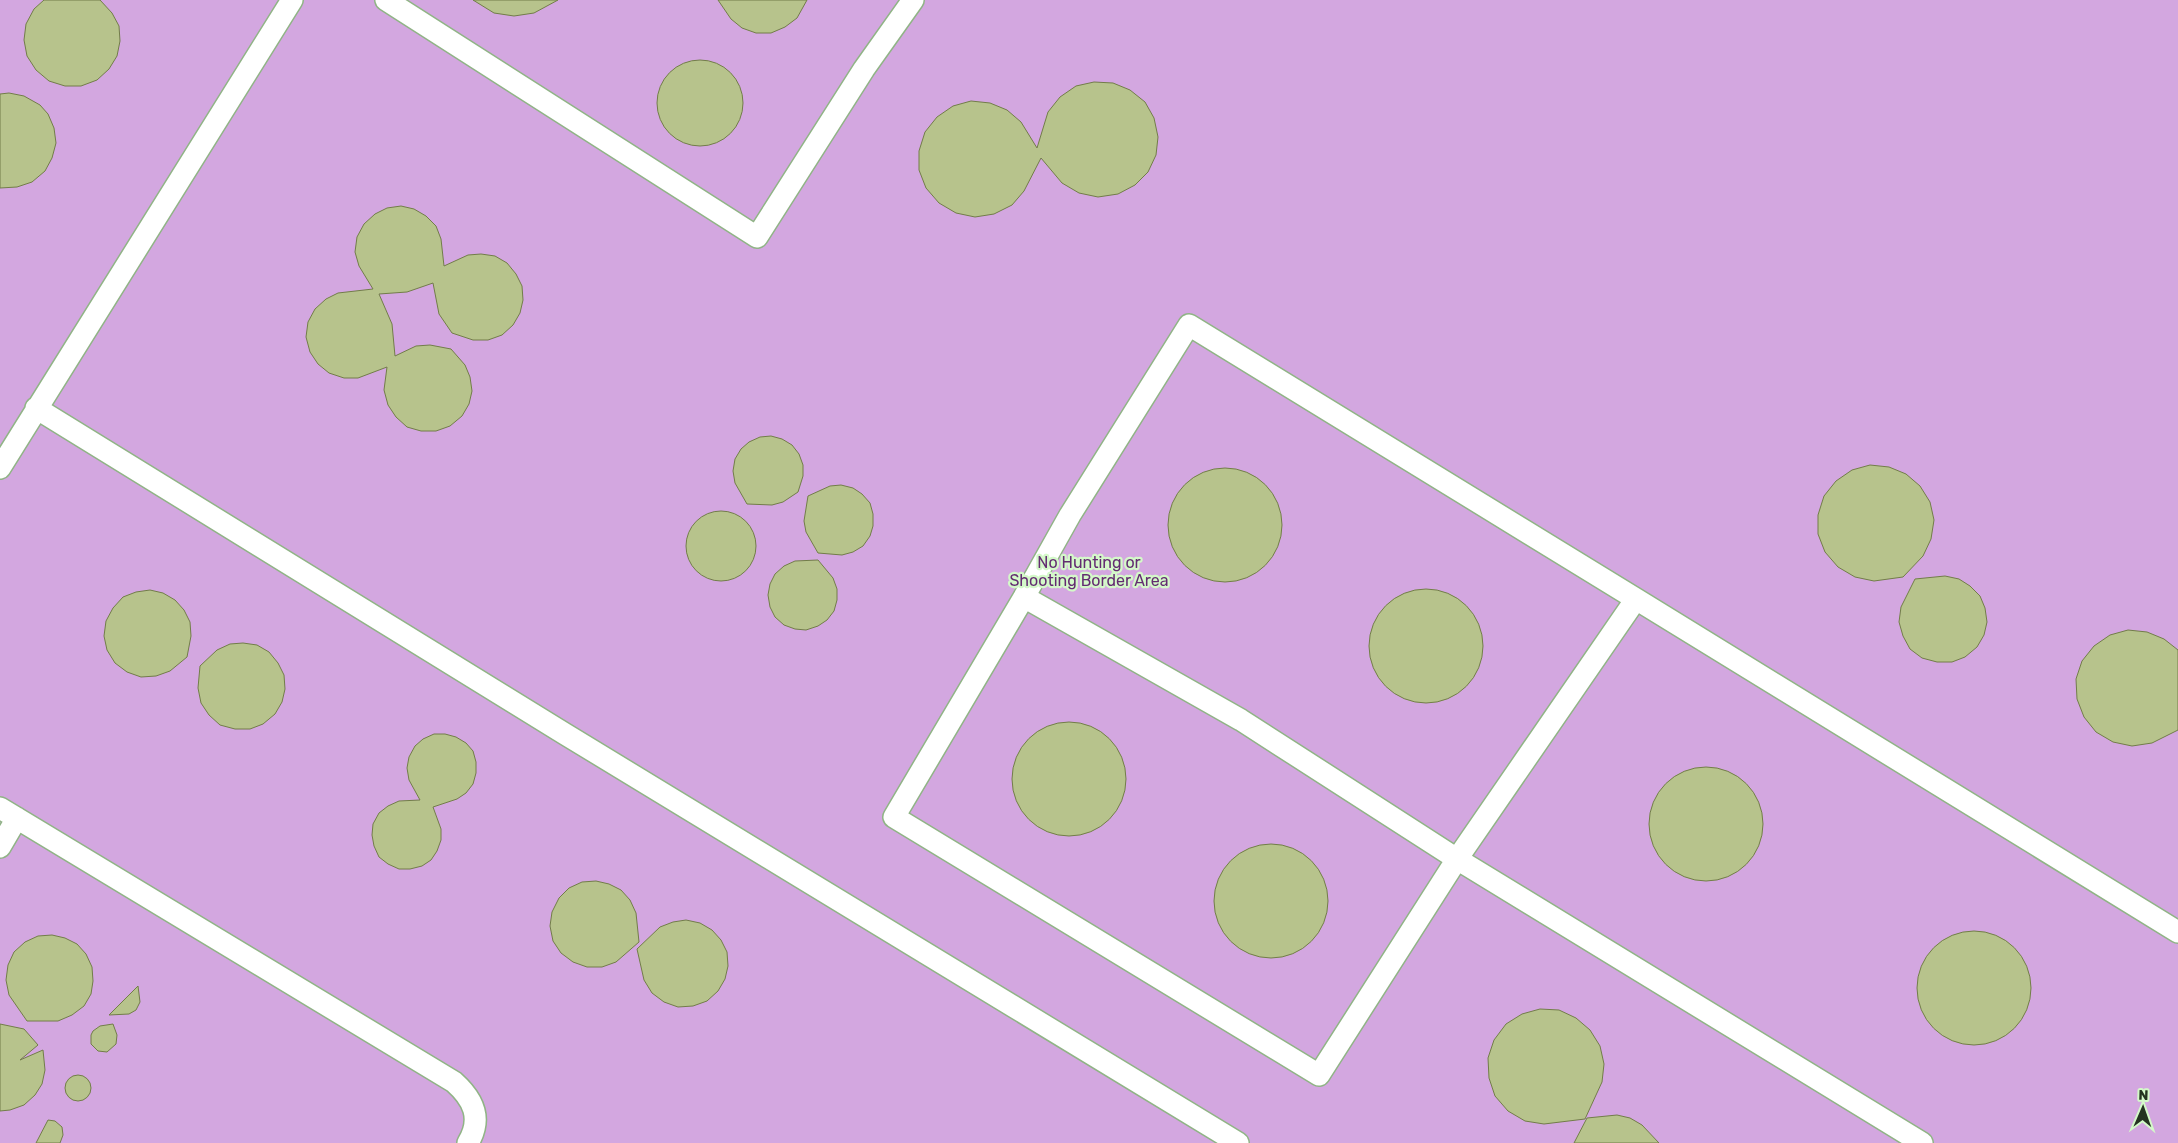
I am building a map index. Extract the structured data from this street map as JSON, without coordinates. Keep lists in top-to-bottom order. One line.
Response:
{"parks":["No Hunting or Shooting Border Area"],"north":"top"}
